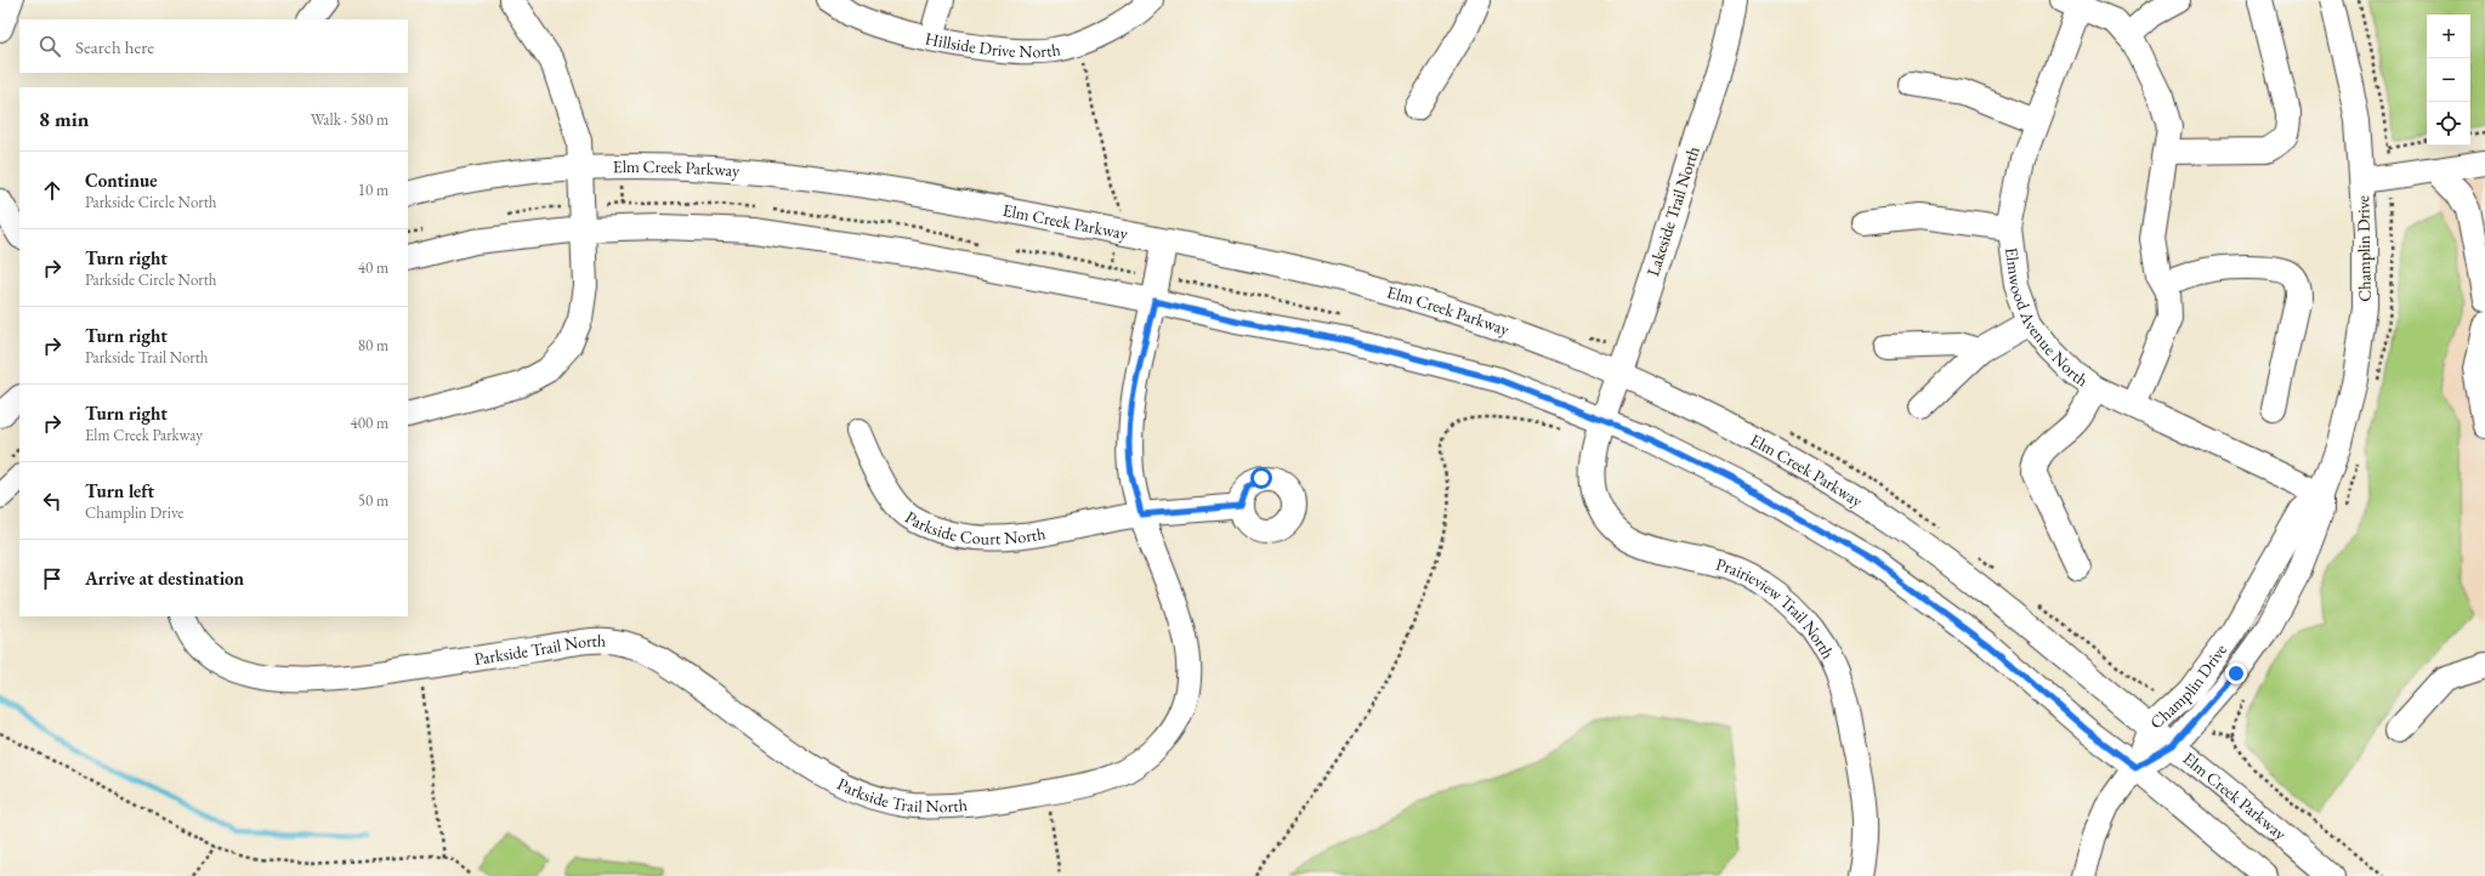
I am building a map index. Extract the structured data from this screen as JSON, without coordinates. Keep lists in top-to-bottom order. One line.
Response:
{"streets":{"street":["Hillside Drive North","Elm Creek Parkway","Lakeside Trail North","Champlin Drive","Elmwood Avenue North","Parkside Court North","Prairieview Trail North","Parkside Trail North"]},"crossings":[["Elm Creek Parkway","Lakeside Trail North"],["Elm Creek Parkway","Champlin Drive"],["Elm Creek Parkway","Parkside Trail North"],["Lakeside Trail North","Prairieview Trail North"],["Champlin Drive","Elmwood Avenue North"],["Parkside Court North","Parkside Trail North"]],"page":{"map_buttons":["+","−"],"search":"Search here","heading":["8 min","Walk · 580 m"],"list":[["Continue","Parkside Circle North","10 m"],["Turn right","Parkside Circle North","40 m"],["Turn right","Parkside Trail North","80 m"],["Turn right","Elm Creek Parkway","400 m"],["Turn left","Champlin Drive","50 m"],"Arrive at destination"]}}
